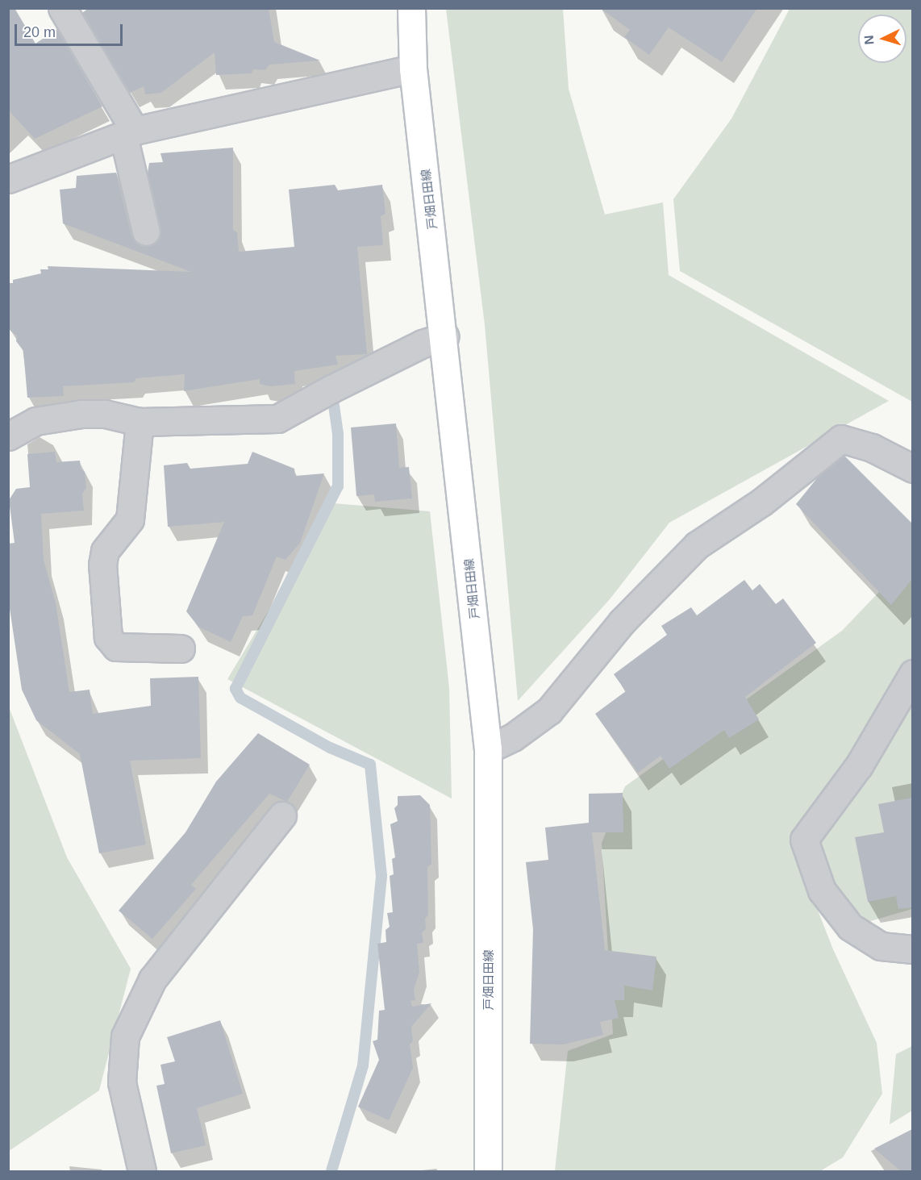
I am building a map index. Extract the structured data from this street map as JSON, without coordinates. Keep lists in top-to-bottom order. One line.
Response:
{"streets":{"main road":["戸畑日田線"]},"scale_bar":"20 m","north":"left"}
